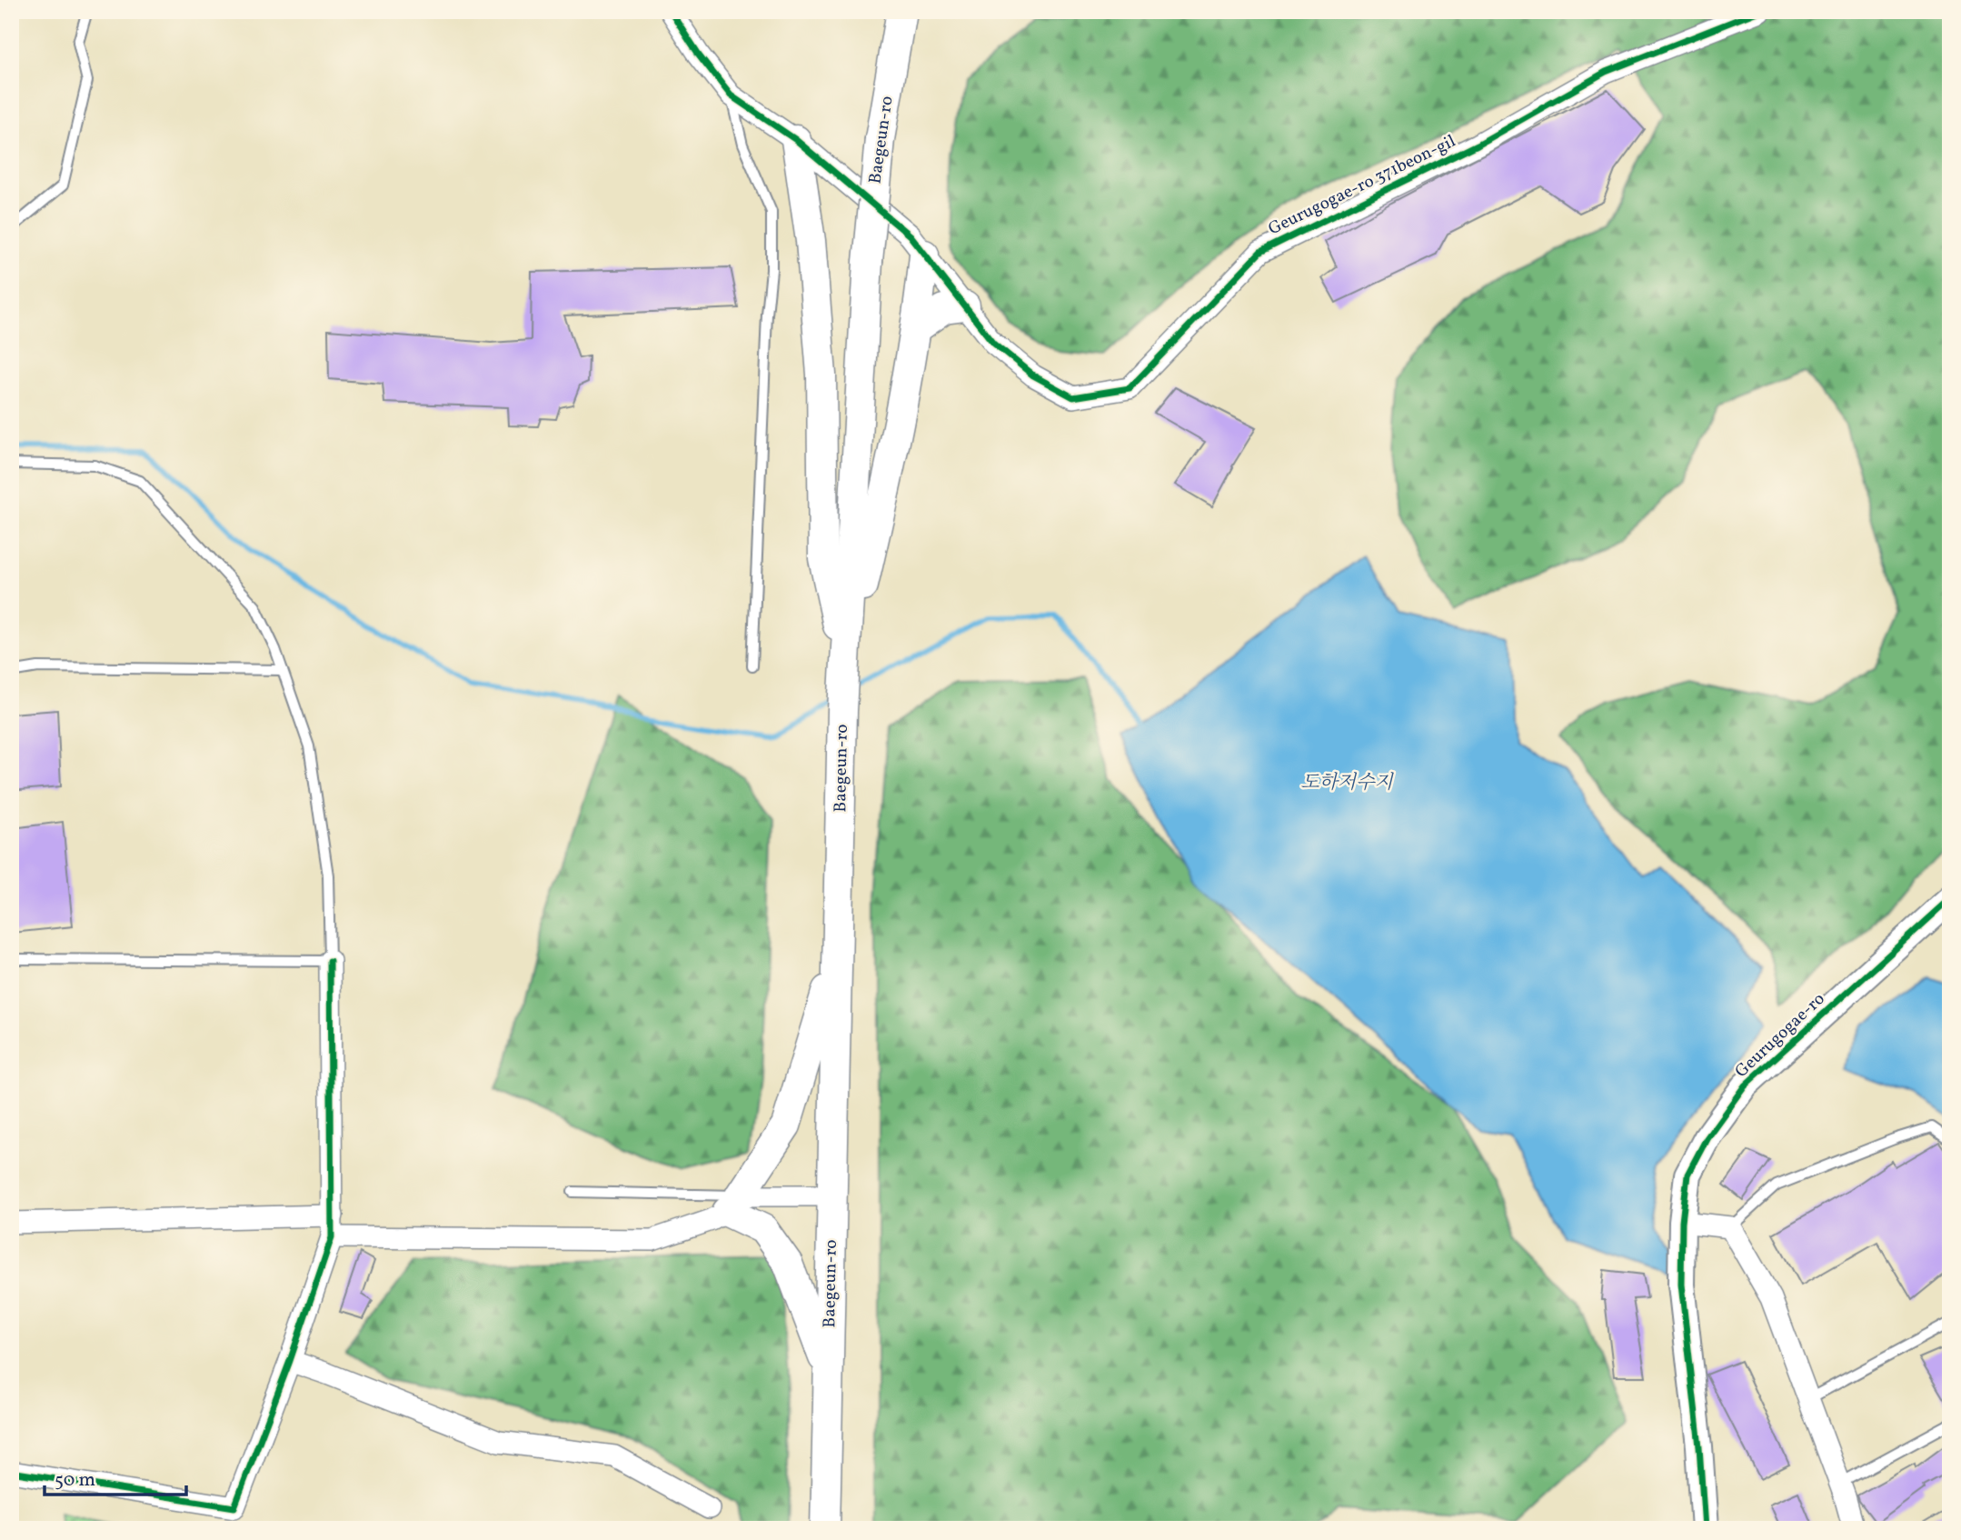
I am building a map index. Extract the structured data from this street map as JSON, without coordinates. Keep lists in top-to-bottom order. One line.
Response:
{"streets":{"main road":["Baegeun-ro"],"street":["Geurugogae-ro 371beon-gil","Geurugogae-ro"]},"water":["도하저수지"],"scale_bar":"50 m"}
